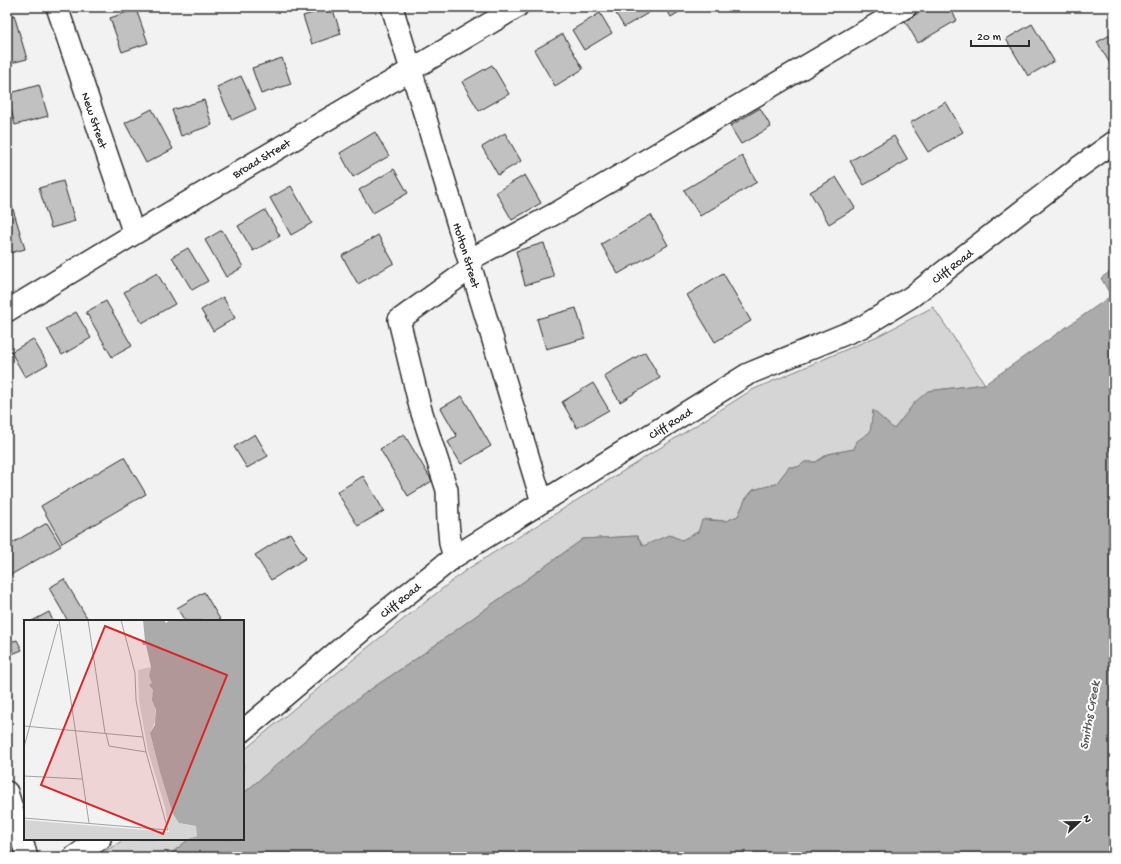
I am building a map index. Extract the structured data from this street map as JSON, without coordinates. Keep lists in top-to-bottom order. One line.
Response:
{"streets":{"street":["New Street","Broad Street","Holton Street","Cliff Road"]},"crossings":[["New Street","Broad Street"],["Broad Street","Holton Street"],["Holton Street","Cliff Road"]],"water":["Smiths Creek"],"scale_bar":"20 m","north":"right"}
